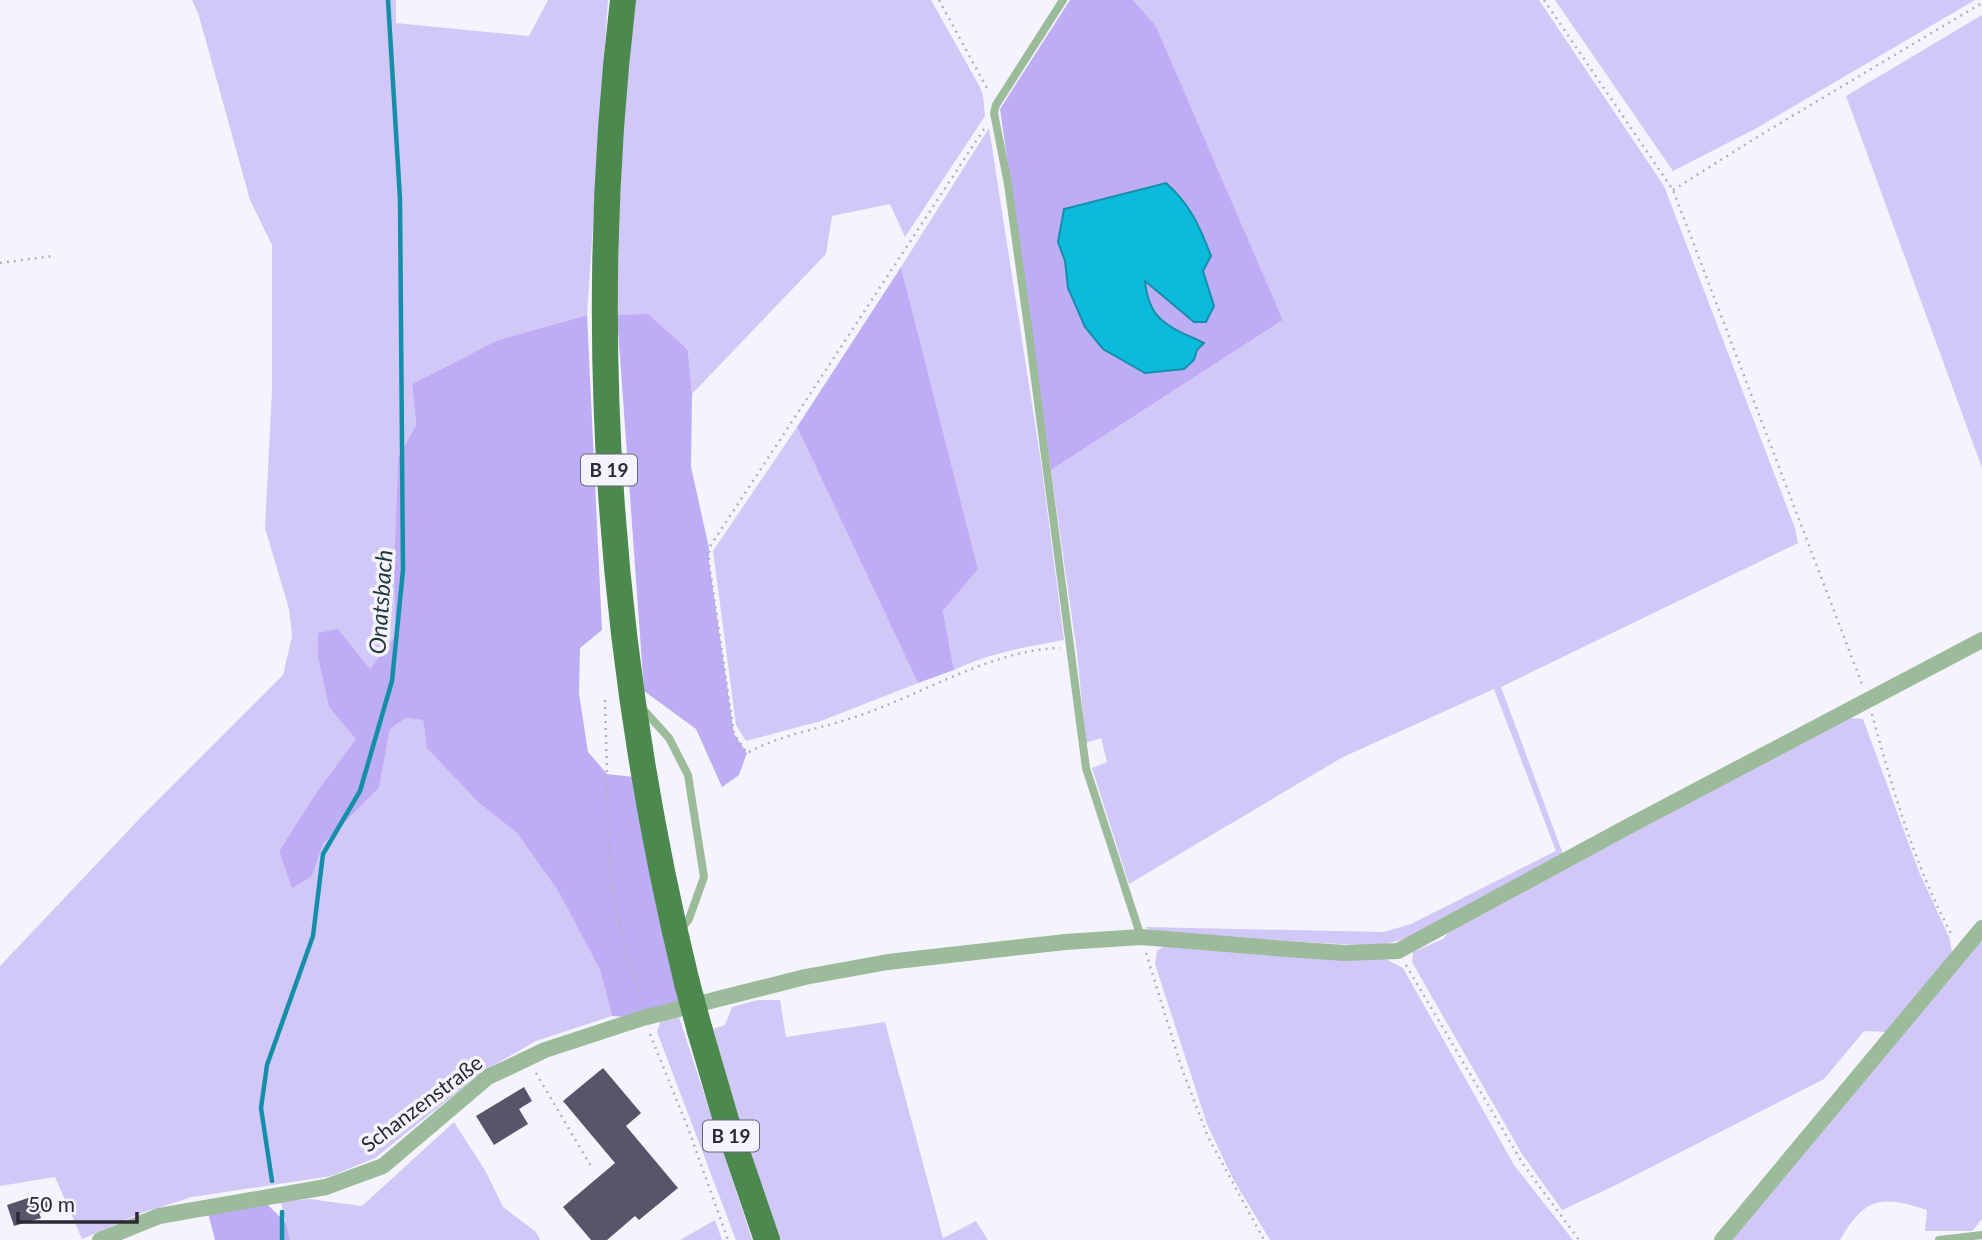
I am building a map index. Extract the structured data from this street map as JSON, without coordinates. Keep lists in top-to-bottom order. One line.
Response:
{"streets":{"main road":["B 19"],"street":["Schanzenstraße"]},"water":["Onatsbach"],"scale_bar":"50 m"}
